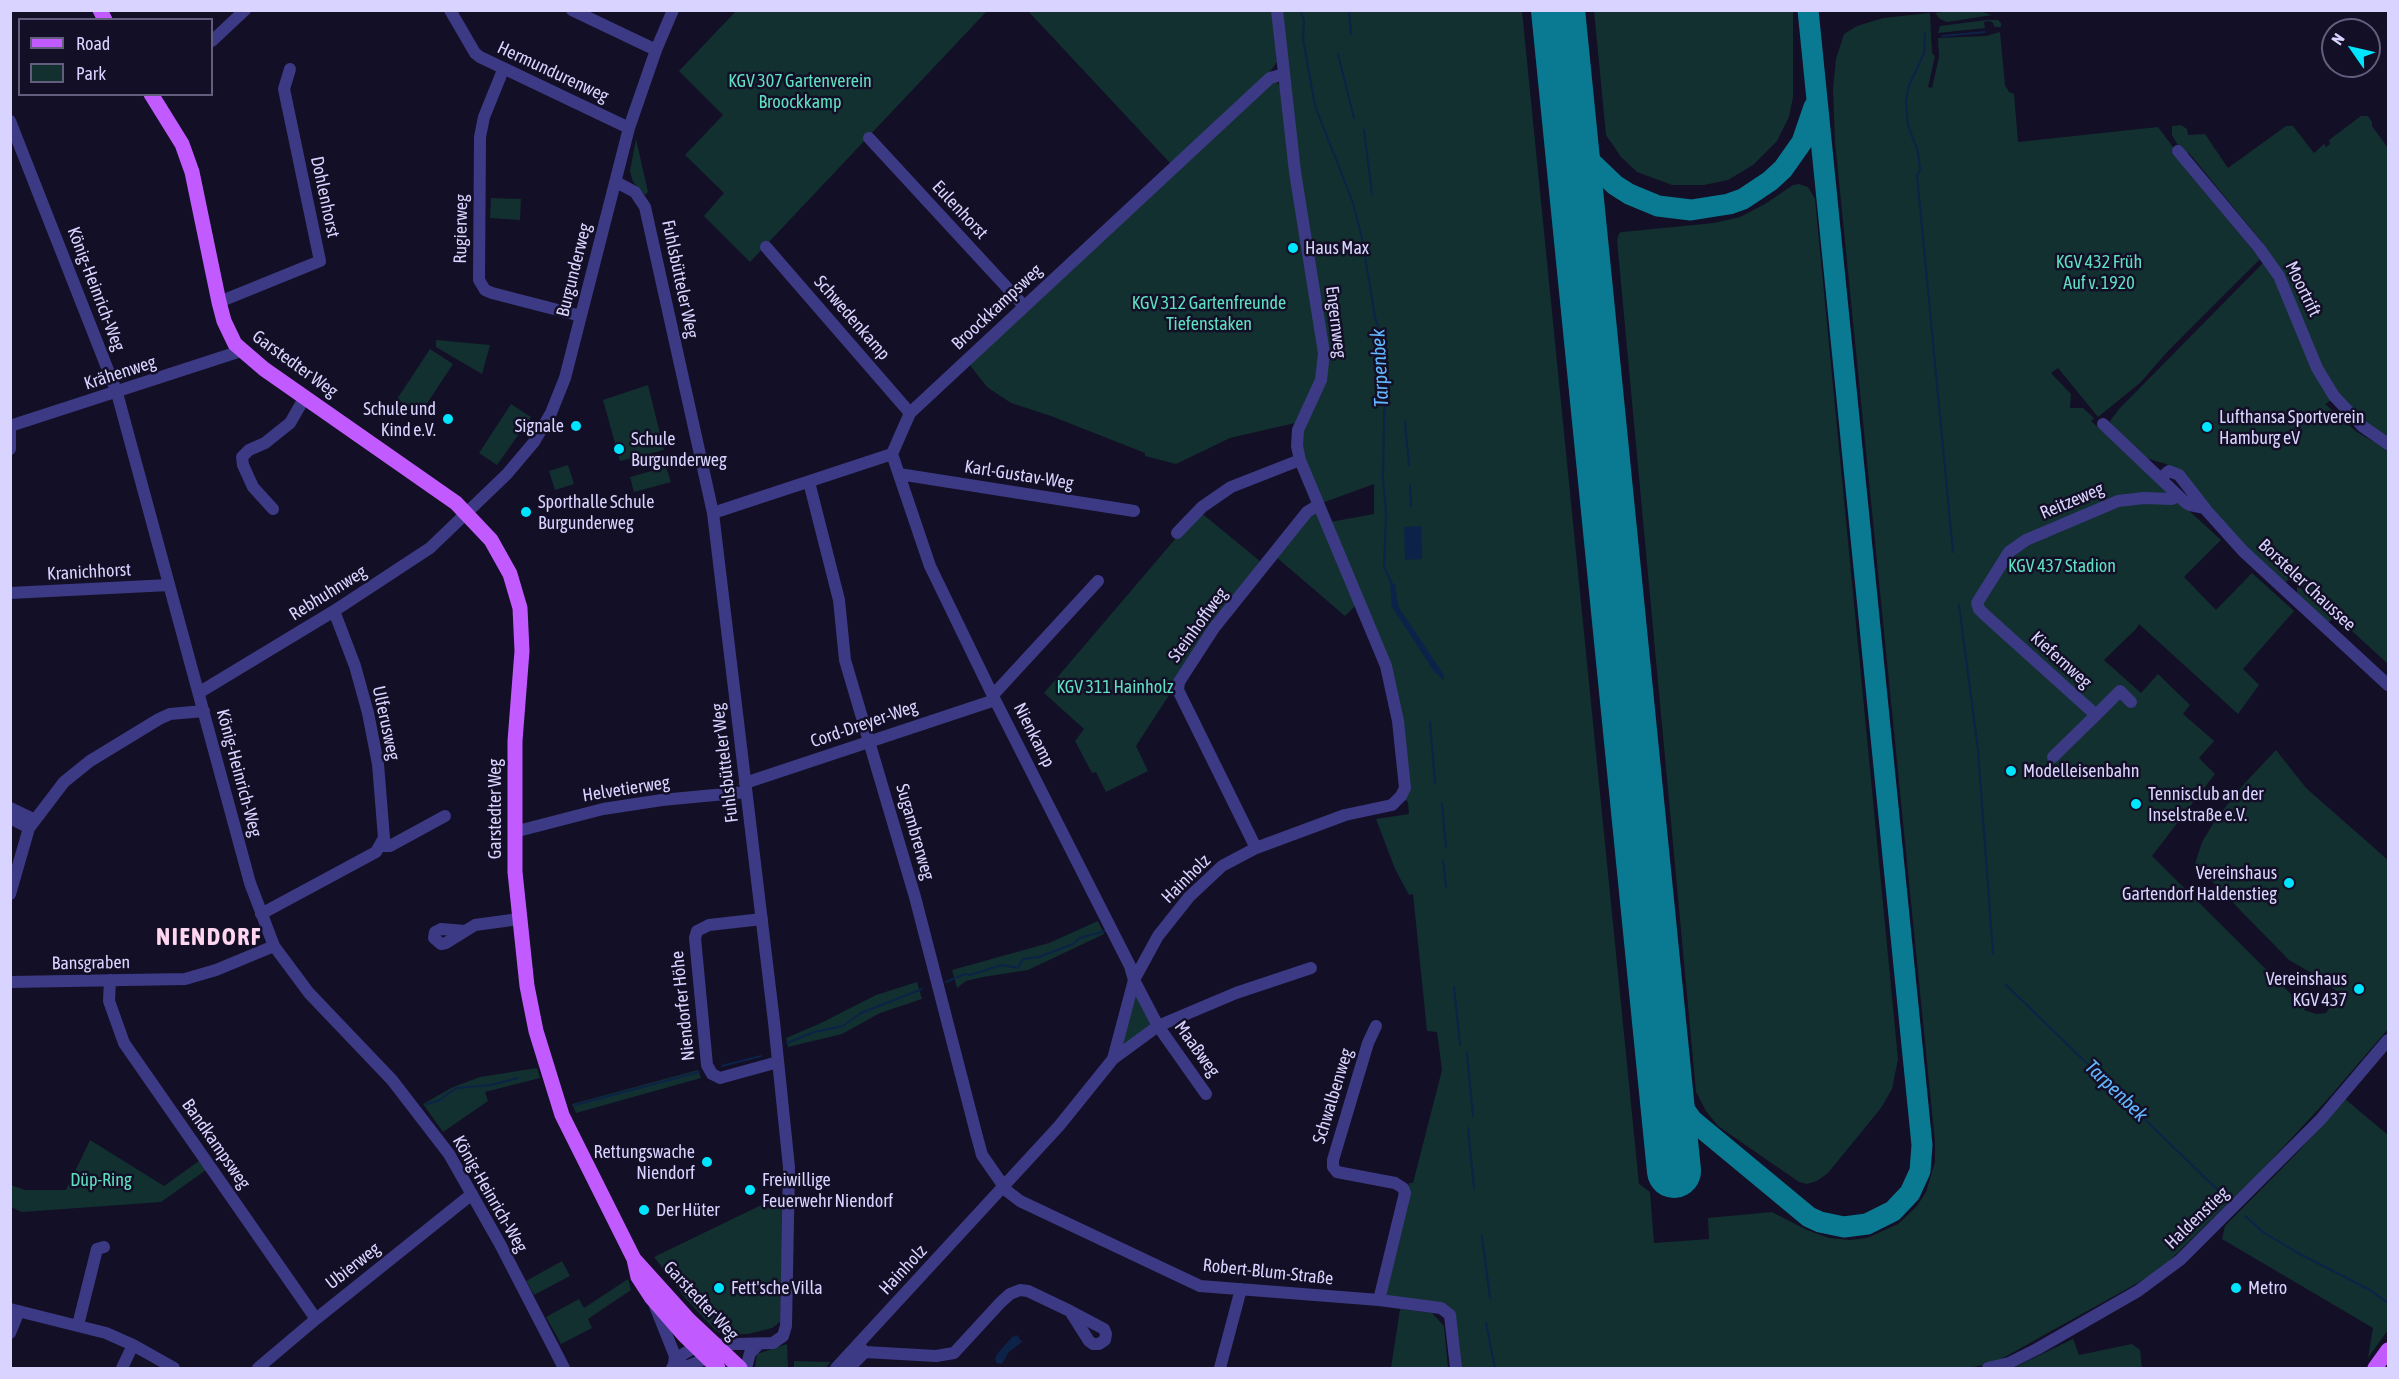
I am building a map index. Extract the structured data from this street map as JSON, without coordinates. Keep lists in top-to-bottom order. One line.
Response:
{"streets":{"main road":["Garstedter Weg"],"street":["Hermundurenweg","Dohlenhorst","Eulenhorst","Rugierweg","Burgunderweg","Fuhlsbütteler Weg","König-Heinrich-Weg","Moortrift","Broockkampsweg","Schwedenkamp","Engernweg","Krähenweg","Karl-Gustav-Weg","Reitzeweg","Kranichhorst","Borsteler Chaussee","Rebhuhnweg","Steinhoffweg","Kiefernweg","Ulferusweg","Cord-Dreyer-Weg","Nienkamp","Helvetierweg","Sugambrerweg","Hainholz","Bansgraben","Niendorfer Höhe","Maaßweg","Schwalbenweg","Bandkampsweg","Haldenstieg","Ubierweg","Robert-Blum-Straße"]},"crossings":[["Hermundurenweg","Rugierweg"],["Hermundurenweg","Burgunderweg"],["Dohlenhorst","Garstedter Weg"],["Eulenhorst","Broockkampsweg"],["Rugierweg","Burgunderweg"],["Burgunderweg","Fuhlsbütteler Weg"],["Burgunderweg","Garstedter Weg"],["Burgunderweg","Rebhuhnweg"],["Fuhlsbütteler Weg","Garstedter Weg"],["Fuhlsbütteler Weg","Cord-Dreyer-Weg"],["Fuhlsbütteler Weg","Helvetierweg"],["Fuhlsbütteler Weg","Niendorfer Höhe"],["König-Heinrich-Weg","Krähenweg"],["König-Heinrich-Weg","Kranichhorst"],["König-Heinrich-Weg","Rebhuhnweg"],["König-Heinrich-Weg","Bansgraben"],["König-Heinrich-Weg","Ubierweg"],["Broockkampsweg","Schwedenkamp"],["Broockkampsweg","Engernweg"],["Broockkampsweg","Nienkamp"],["Engernweg","Steinhoffweg"],["Engernweg","Hainholz"],["Garstedter Weg","Krähenweg"],["Garstedter Weg","Rebhuhnweg"],["Garstedter Weg","Helvetierweg"],["Karl-Gustav-Weg","Nienkamp"],["Reitzeweg","Borsteler Chaussee"],["Reitzeweg","Kiefernweg"],["Rebhuhnweg","Ulferusweg"],["Steinhoffweg","Hainholz"],["Cord-Dreyer-Weg","Nienkamp"],["Cord-Dreyer-Weg","Helvetierweg"],["Cord-Dreyer-Weg","Sugambrerweg"],["Nienkamp","Hainholz"],["Nienkamp","Maaßweg"],["Sugambrerweg","Hainholz"],["Sugambrerweg","Robert-Blum-Straße"],["Hainholz","Maaßweg"],["Hainholz","Robert-Blum-Straße"],["Bansgraben","Bandkampsweg"],["Schwalbenweg","Robert-Blum-Straße"],["Bandkampsweg","Ubierweg"]],"districts":["NIENDORF"],"water":["Tarpenbek"],"parks":["KGV 307 Gartenverein Broockkamp","KGV 432 Früh Auf v. 1920","KGV 312 Gartenfreunde Tiefenstaken","KGV 437 Stadion","KGV 311 Hainholz","Düp-Ring"],"places":["Haus Max","Schule und Kind e.V.","Signale","Lufthansa Sportverein Hamburg eV","Schule Burgunderweg","Sporthalle Schule Burgunderweg","Modelleisenbahn","Tennisclub an der Inselstraße e.V.","Vereinshaus Gartendorf Haldenstieg","Vereinshaus KGV 437","Rettungswache Niendorf","Freiwillige Feuerwehr Niendorf","Der Hüter","Fett'sche Villa","Metro"],"legend":["Road","Park"],"north":"top left"}
